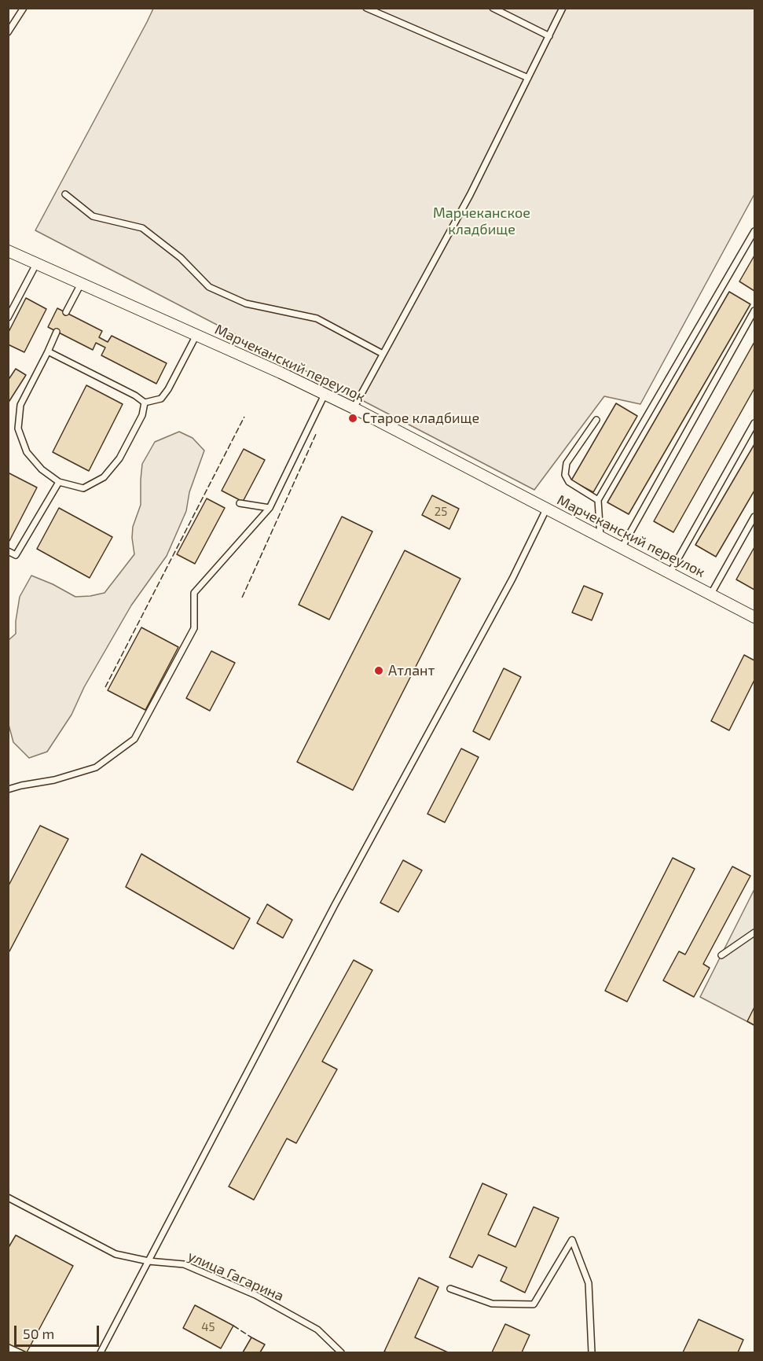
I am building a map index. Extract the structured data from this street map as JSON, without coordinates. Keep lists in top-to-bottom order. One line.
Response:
{"streets":{"street":["Марчеканский переулок"],"lane":["улица Гагарина"]},"parks":["Марчеканское кладбище"],"places":["Старое кладбище","Атлант"],"house_numbers":["25","45"],"scale_bar":"50 m"}
